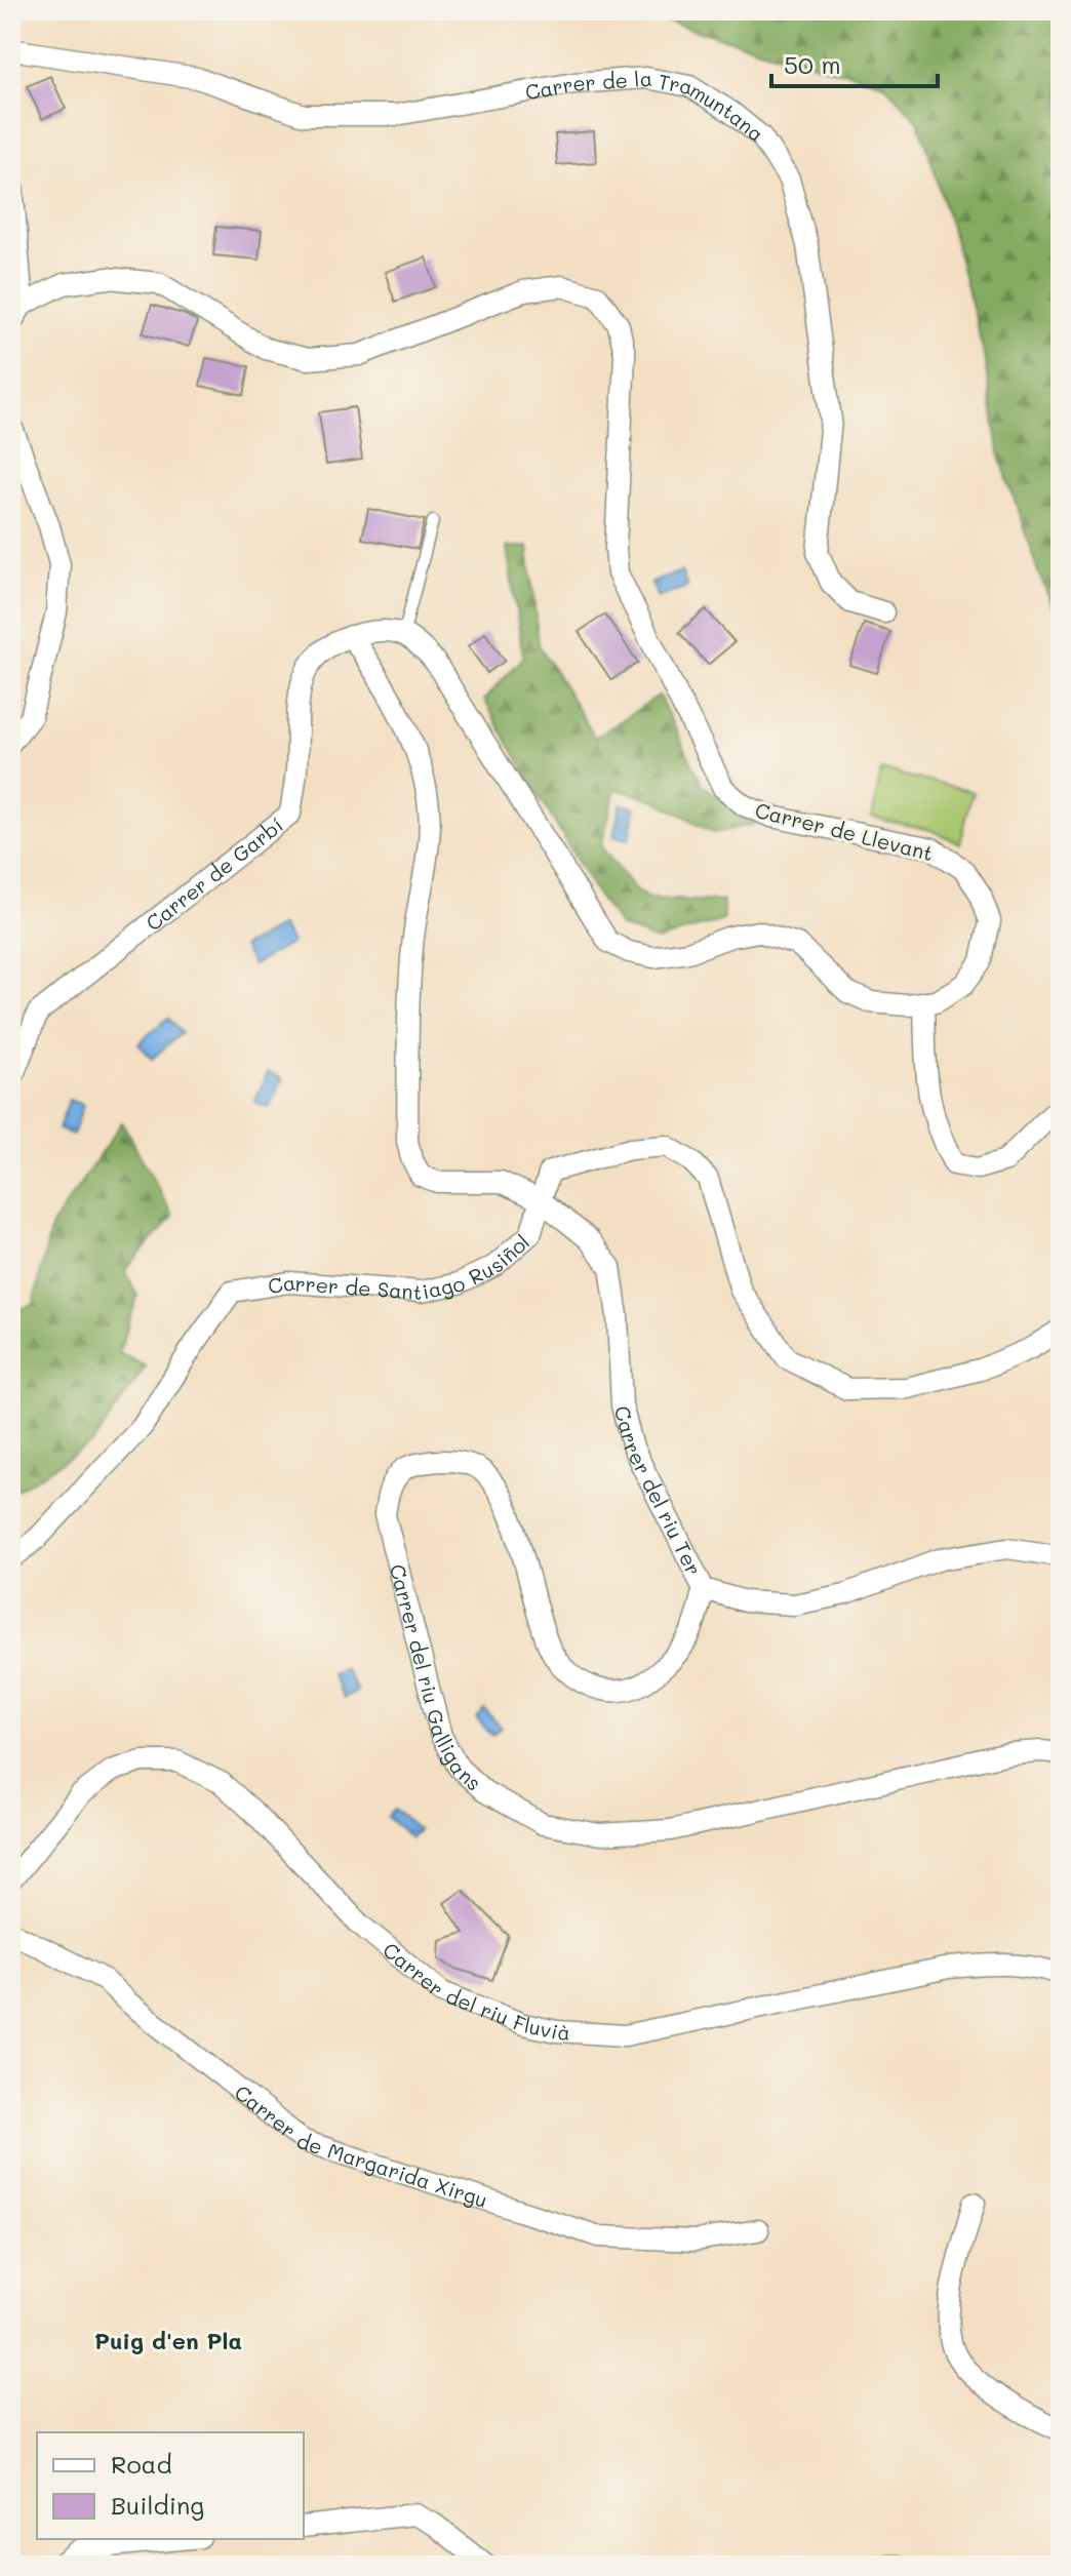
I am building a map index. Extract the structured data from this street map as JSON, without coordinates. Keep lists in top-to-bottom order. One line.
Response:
{"streets":{"street":["Carrer de la Tramuntana","Carrer de Llevant","Carrer de Garbí","Carrer de Santiago Rusiñol","Carrer del riu Ter","Carrer del riu Galligans","Carrer del riu Fluvià","Carrer de Margarida Xirgu"]},"crossings":[["Carrer de Garbí","Carrer de Santiago Rusiñol"],["Carrer de Santiago Rusiñol","Carrer del riu Ter"],["Carrer del riu Ter","Carrer del riu Galligans"]],"districts":["Puig d'en Pla"],"legend":["Road","Building"],"scale_bar":"50 m"}
